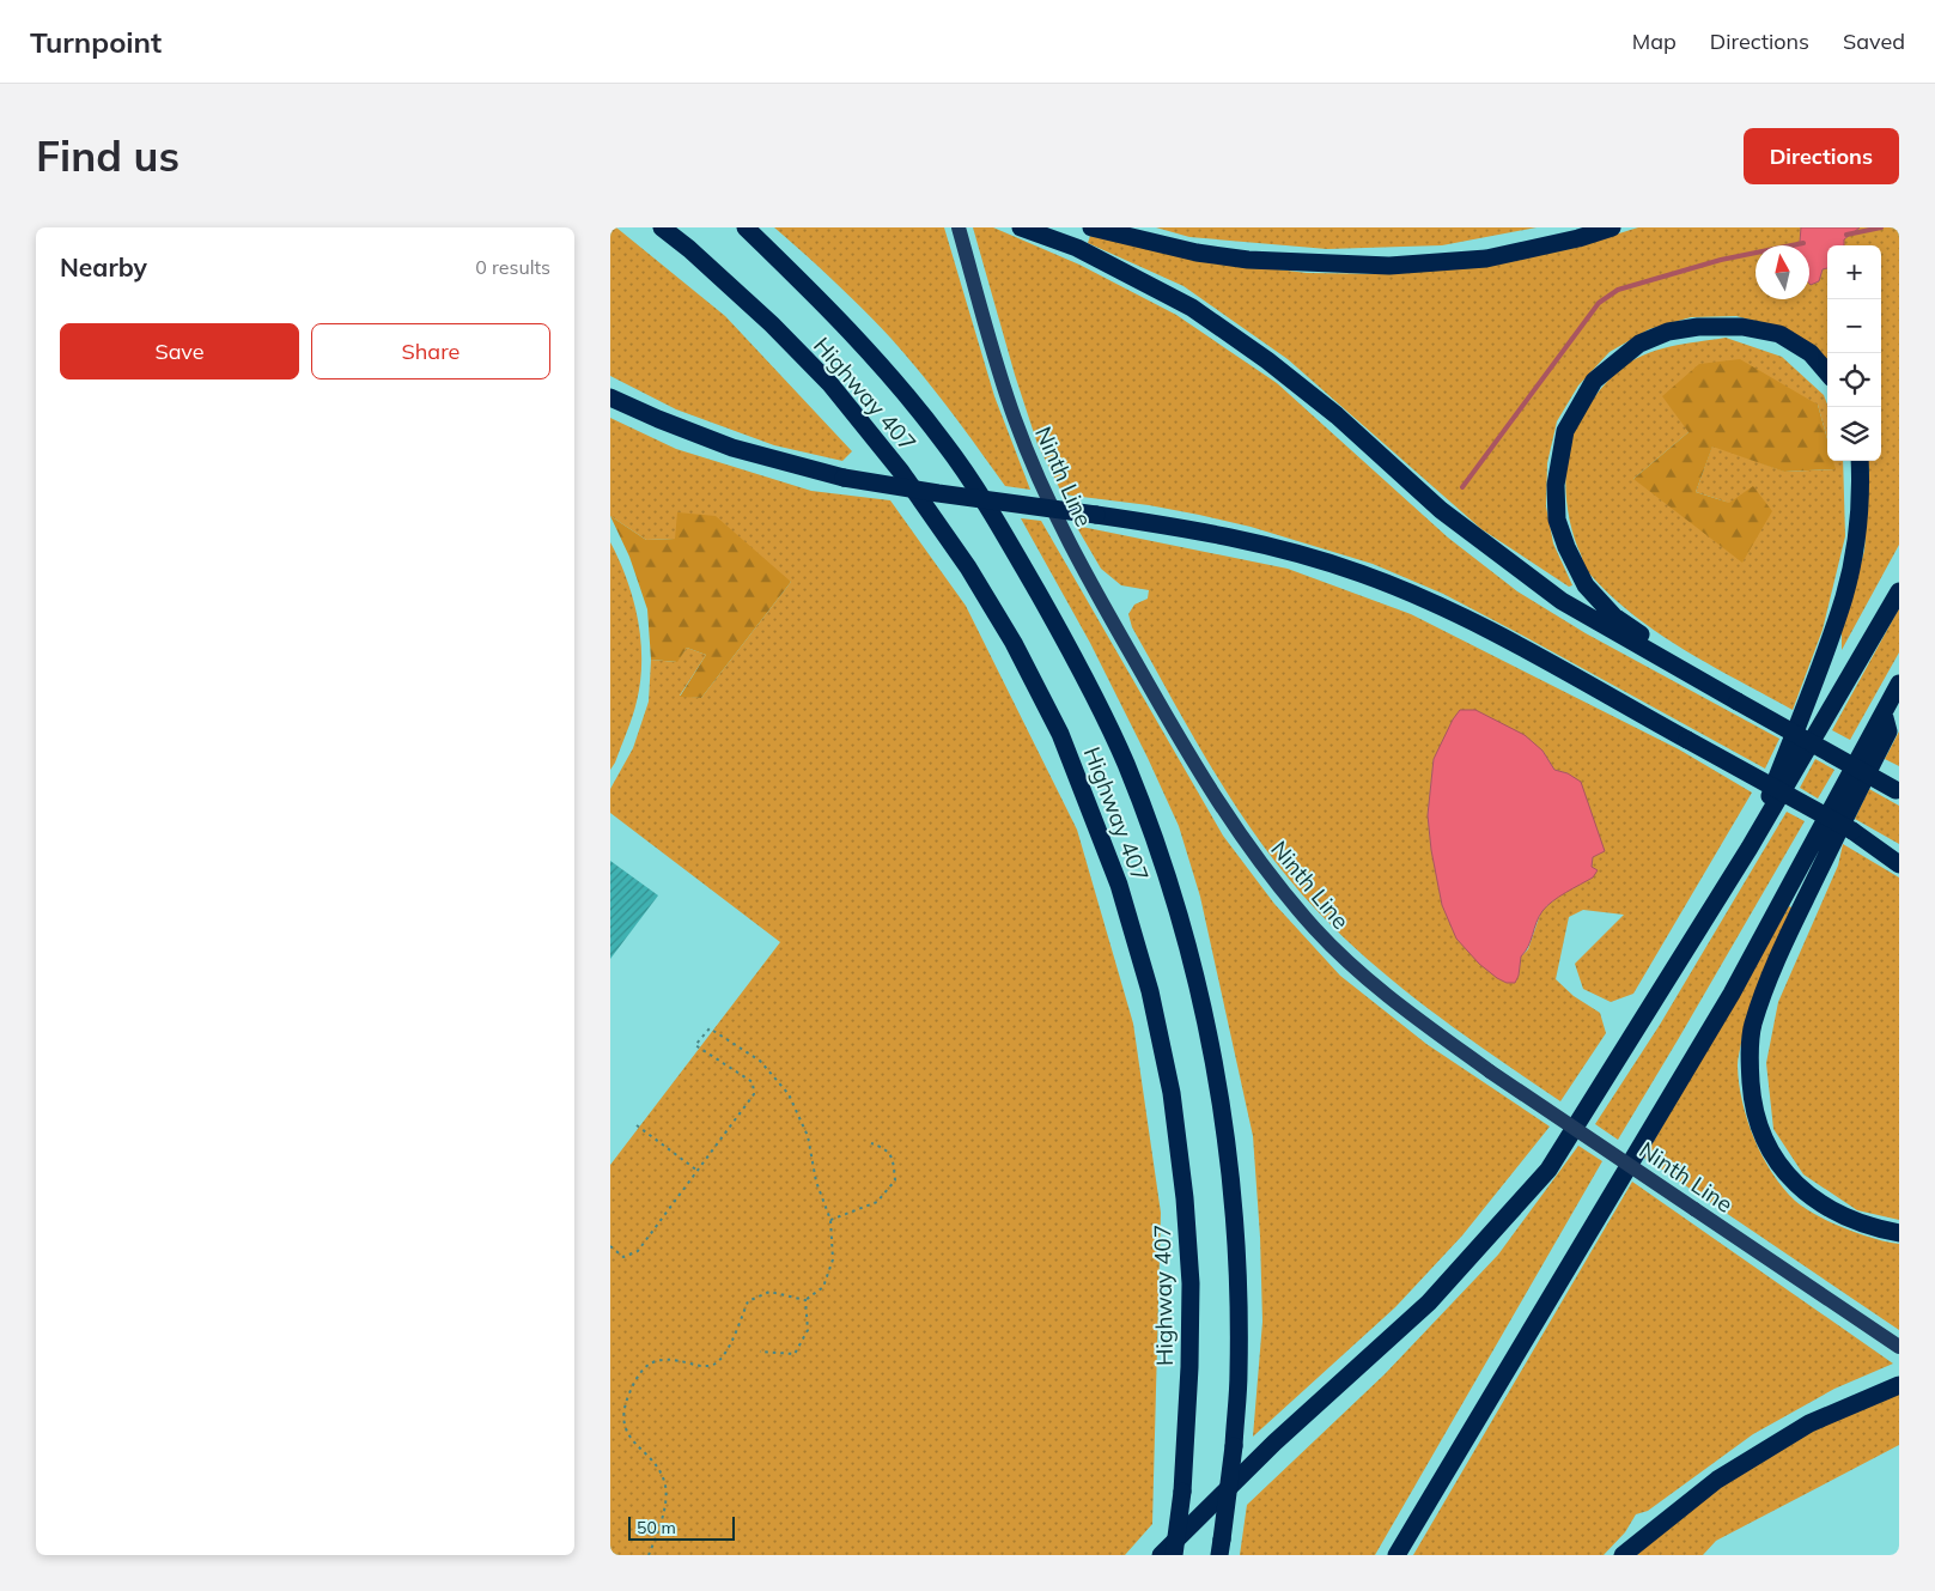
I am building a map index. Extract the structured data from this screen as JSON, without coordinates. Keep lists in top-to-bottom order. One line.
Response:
{"streets":{"highway":["Highway 407"],"main road":["Ninth Line"]},"scale_bar":"50 m","north":"top","page":{"header":"Turnpoint","nav":["Map","Directions","Saved"],"buttons":["Directions",["Save","Share"]],"title":"Find us","heading":["Nearby","0 results"],"map_buttons":["+","−"],"scale":"50 m"}}
